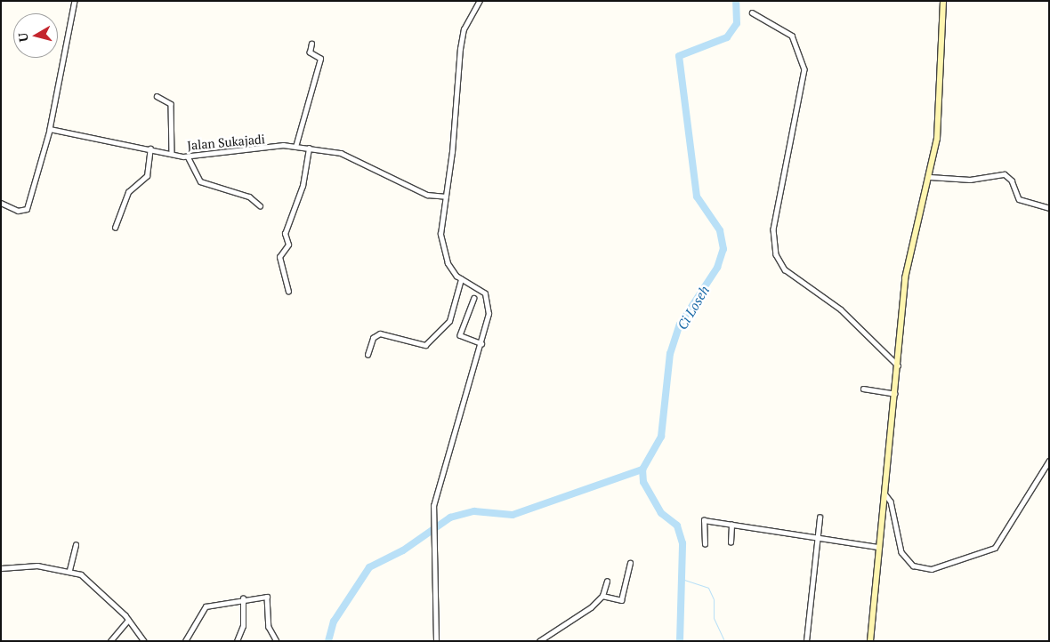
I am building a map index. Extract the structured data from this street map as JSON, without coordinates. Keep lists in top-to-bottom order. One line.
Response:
{"streets":{"street":["Jalan Sukajadi"]},"water":["Ci Loseh"],"north":"left"}
